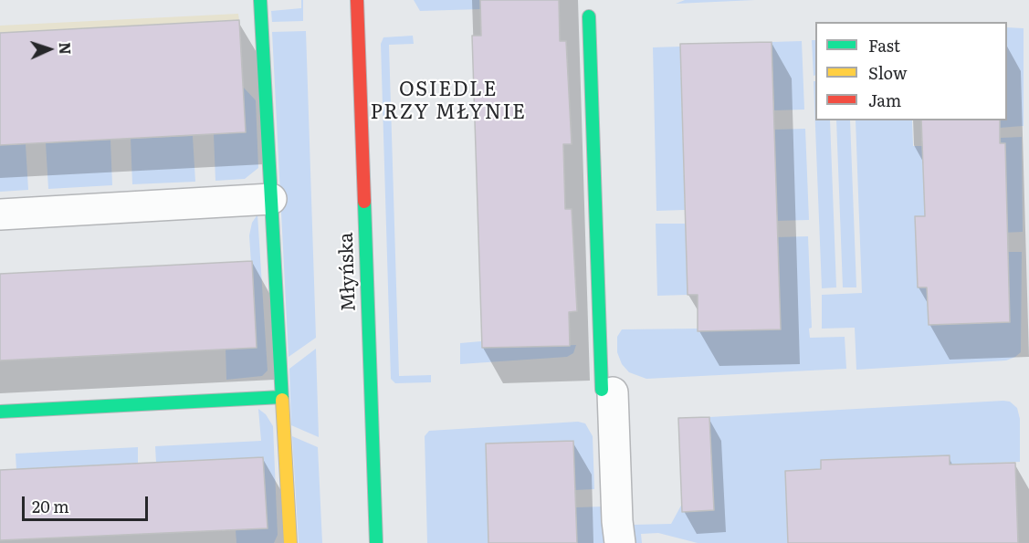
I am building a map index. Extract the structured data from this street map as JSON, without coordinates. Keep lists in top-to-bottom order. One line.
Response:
{"streets":{"street":["Młyńska"]},"districts":["OSIEDLE PRZY MŁYNIE"],"legend":["Fast","Slow","Jam"],"scale_bar":"20 m","north":"right"}
